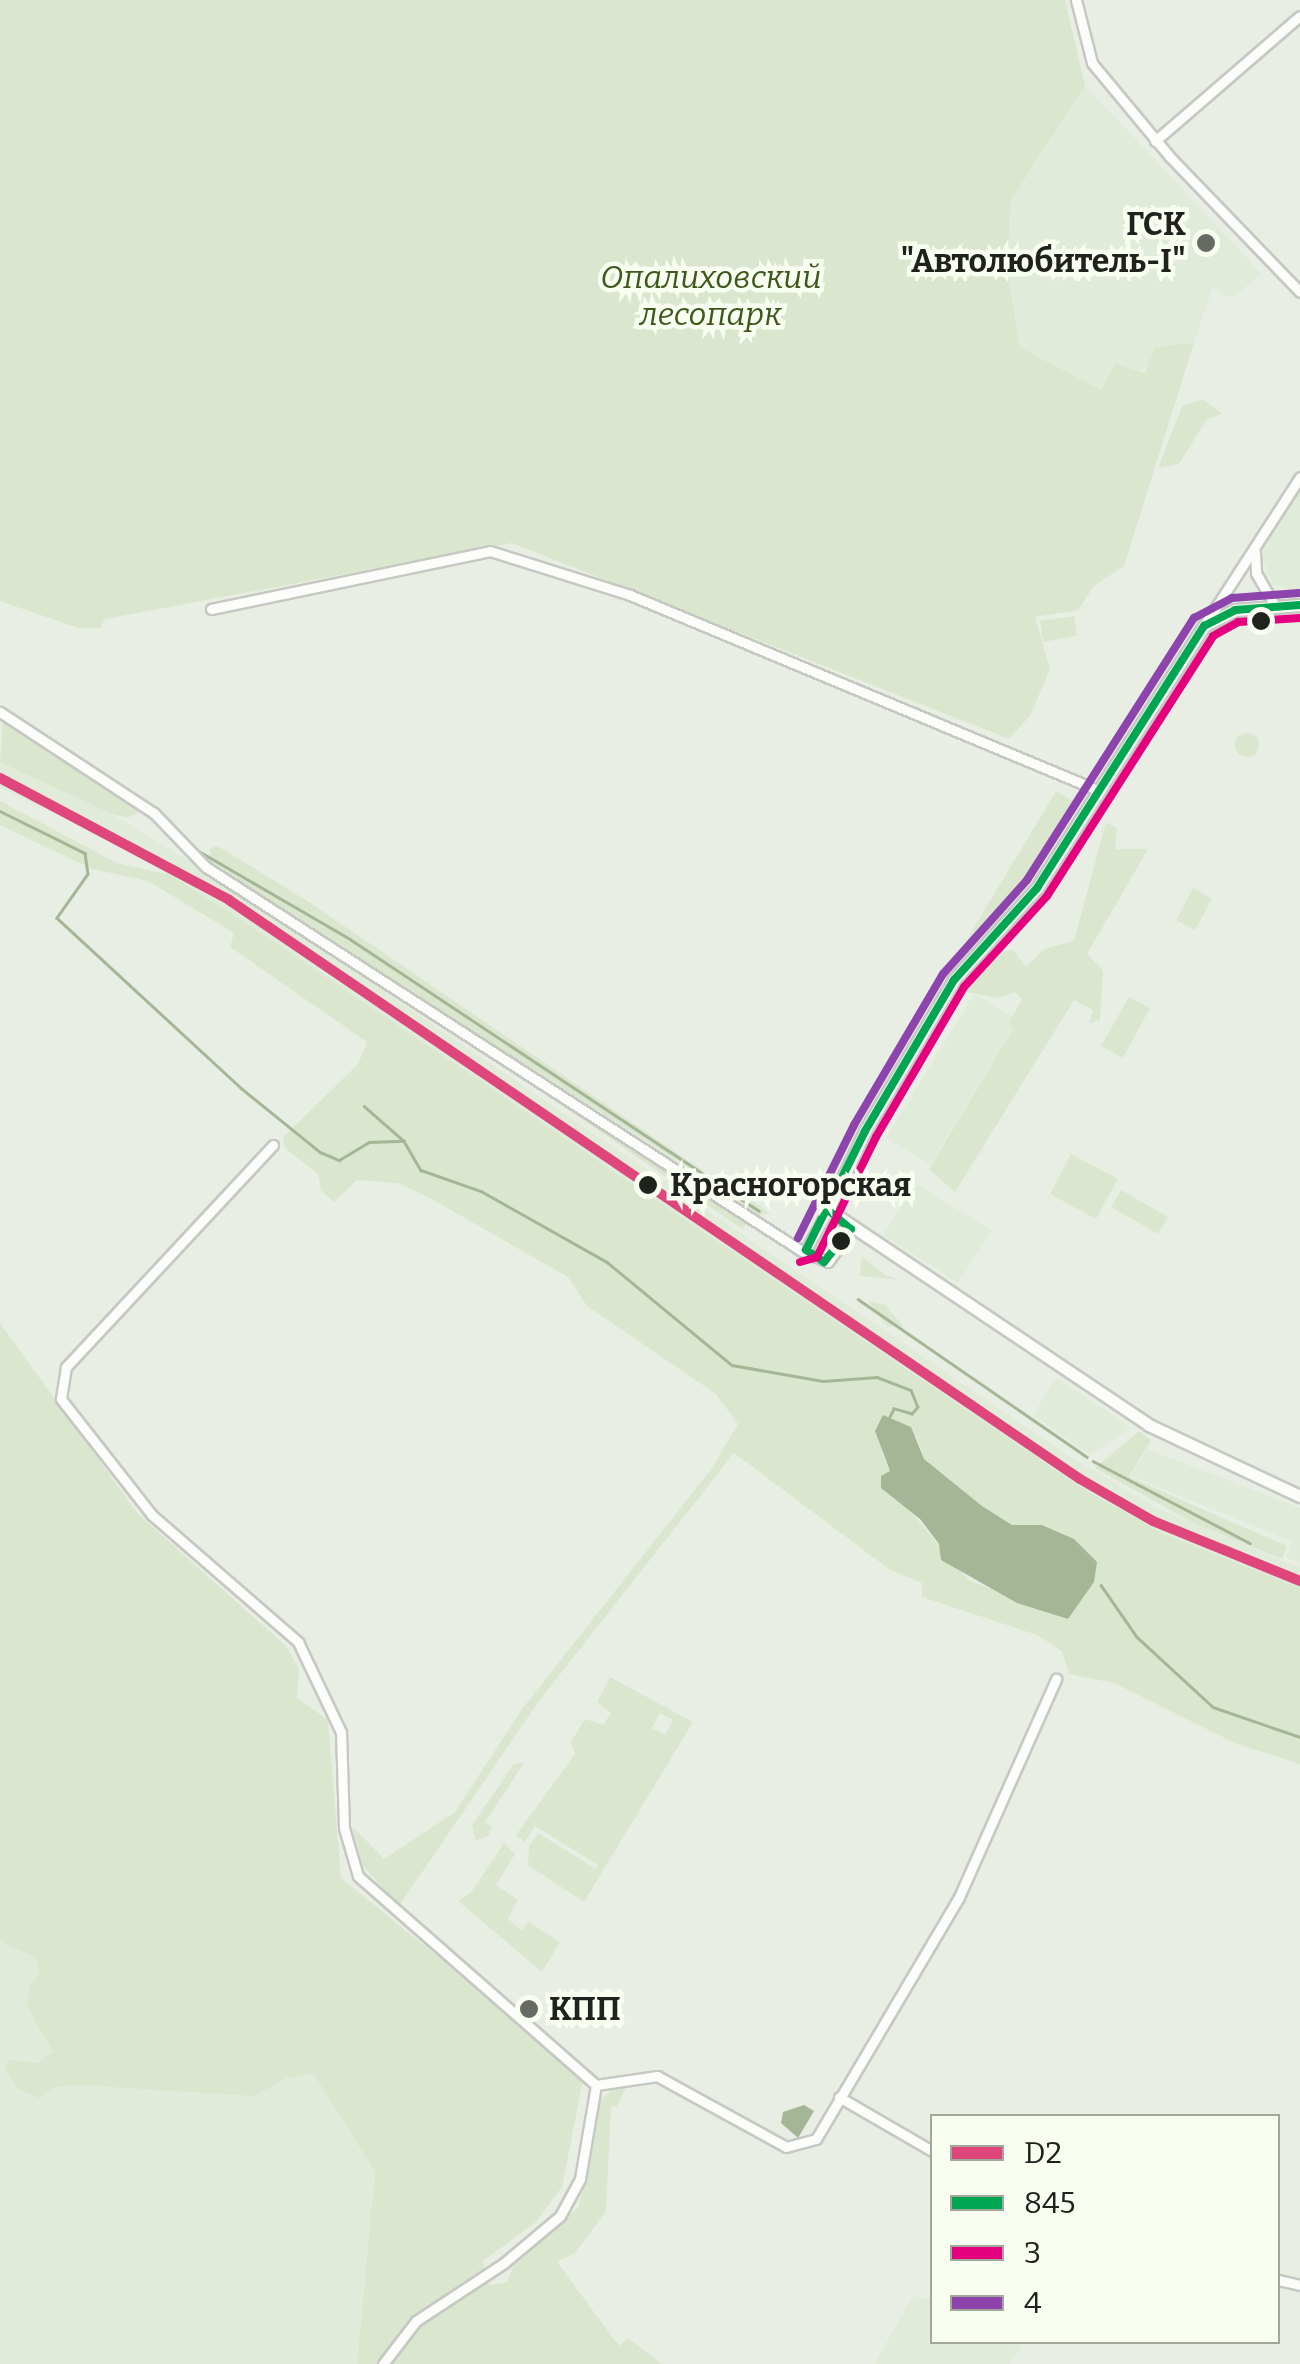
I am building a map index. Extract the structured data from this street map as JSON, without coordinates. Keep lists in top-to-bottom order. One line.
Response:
{"parks":["Опалиховский лесопарк"],"places":["ГСК \"Автолюбитель-I\"","Красногорская","КПП"],"lines":["transit line 4","transit line 845","transit line 3","transit line D2"],"legend":["D2","845","3","4"]}
